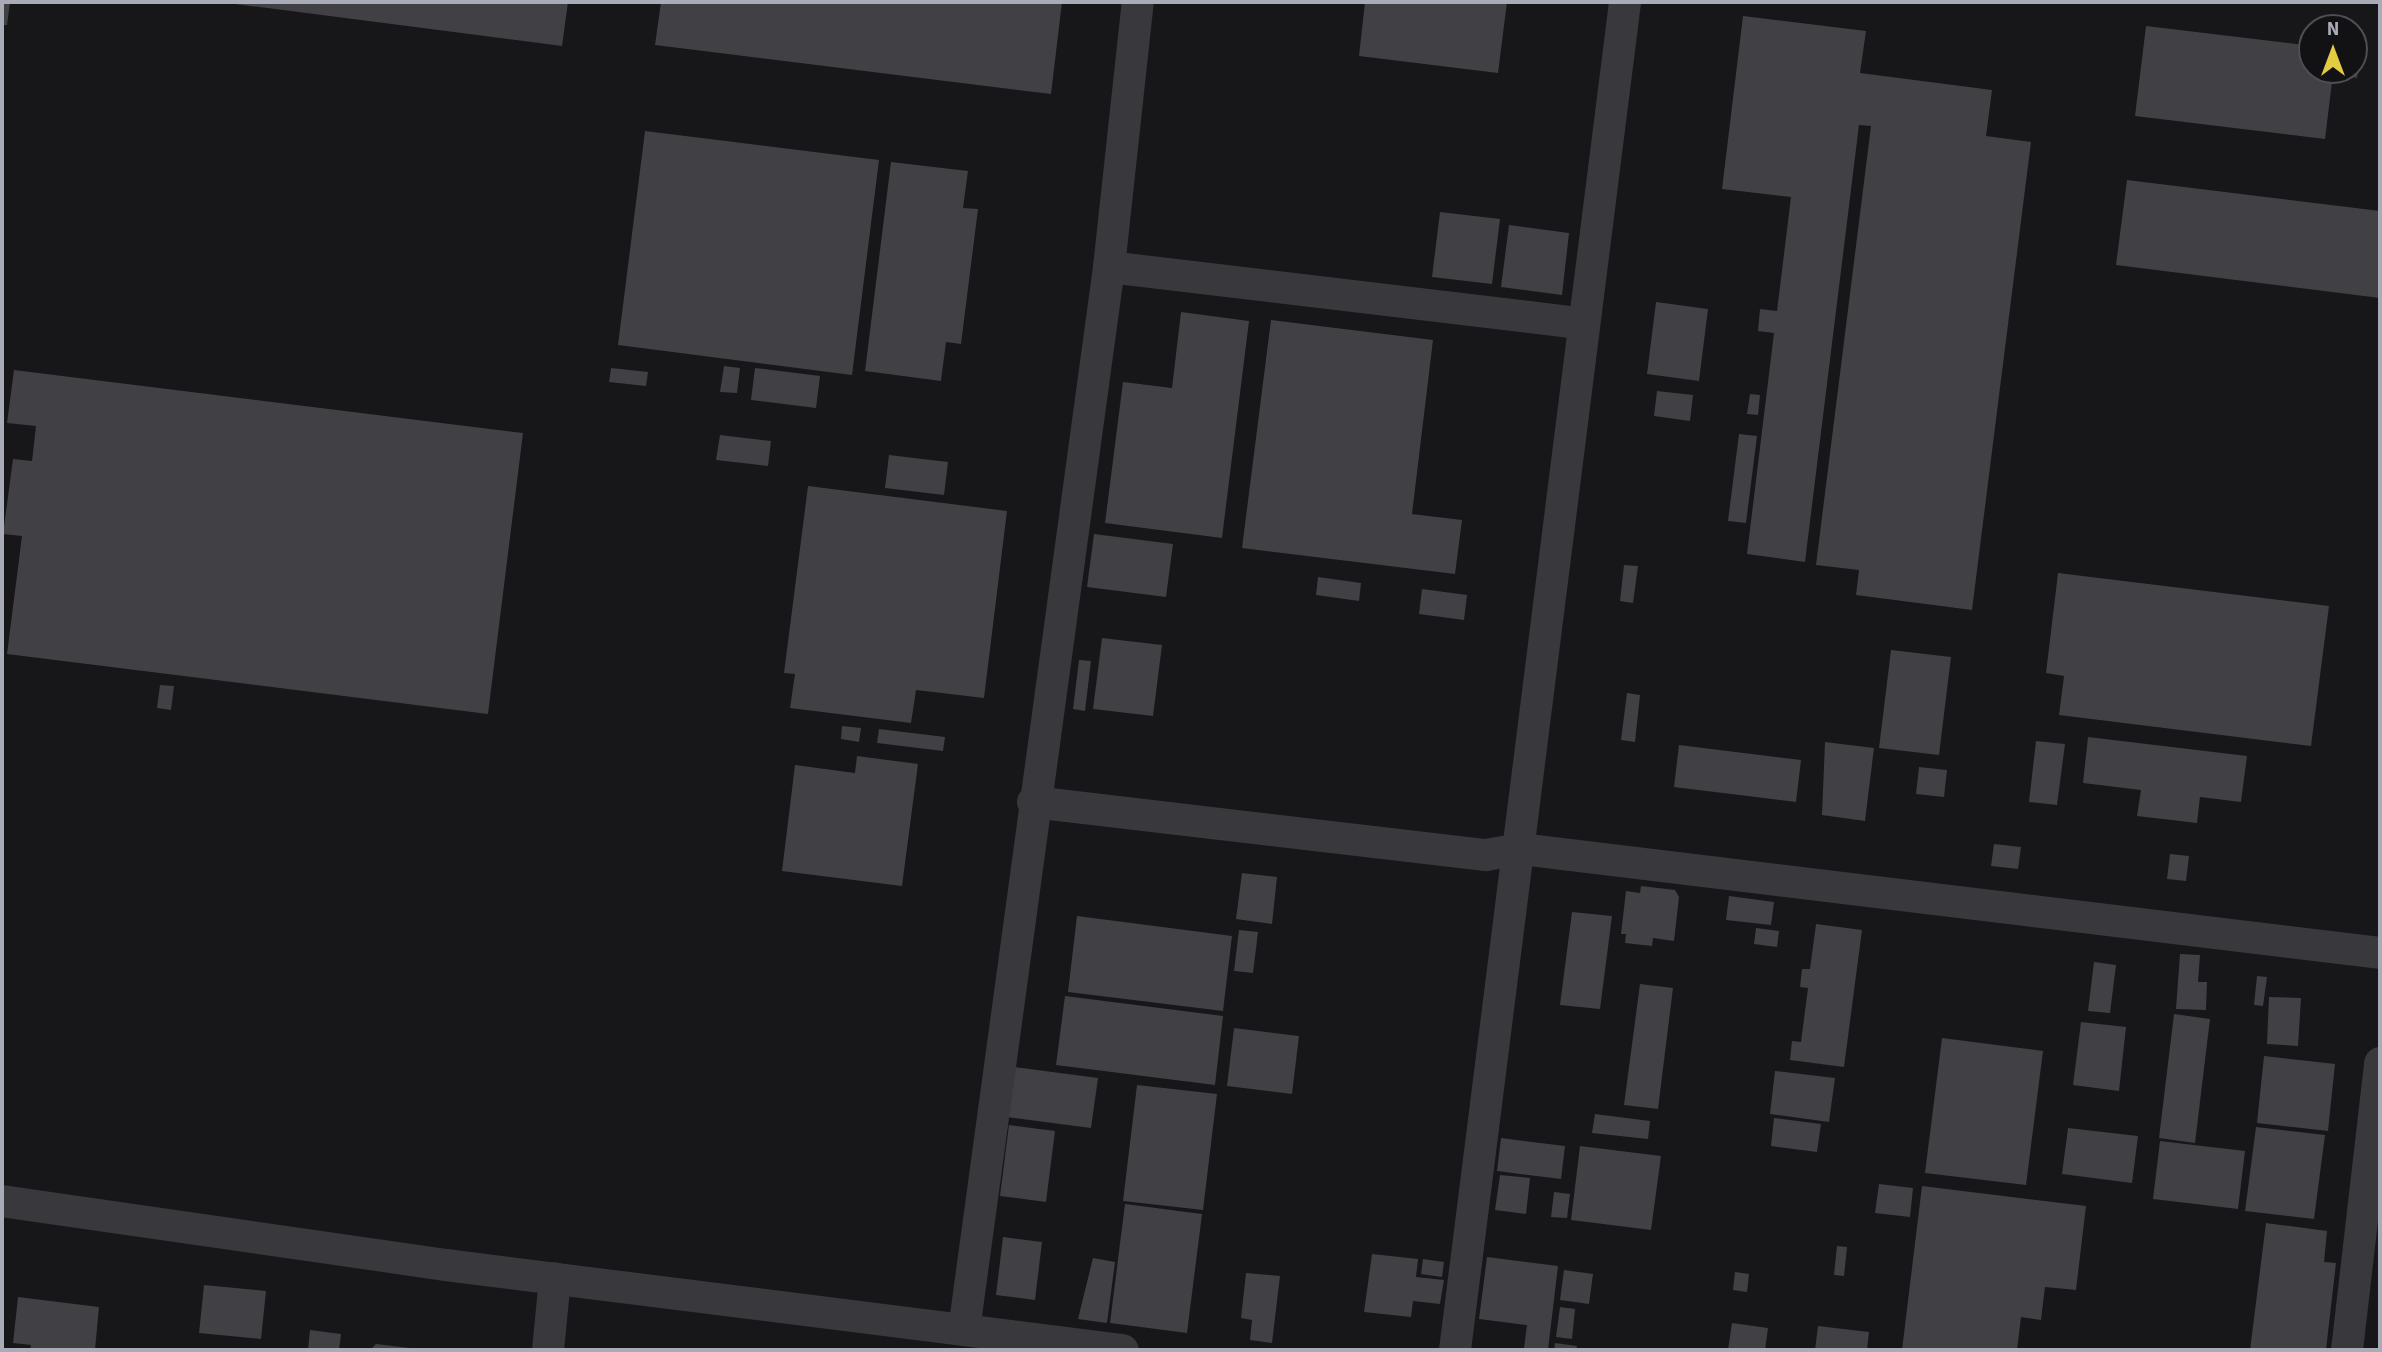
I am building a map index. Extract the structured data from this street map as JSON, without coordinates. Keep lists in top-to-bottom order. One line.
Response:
{"north":"top"}
